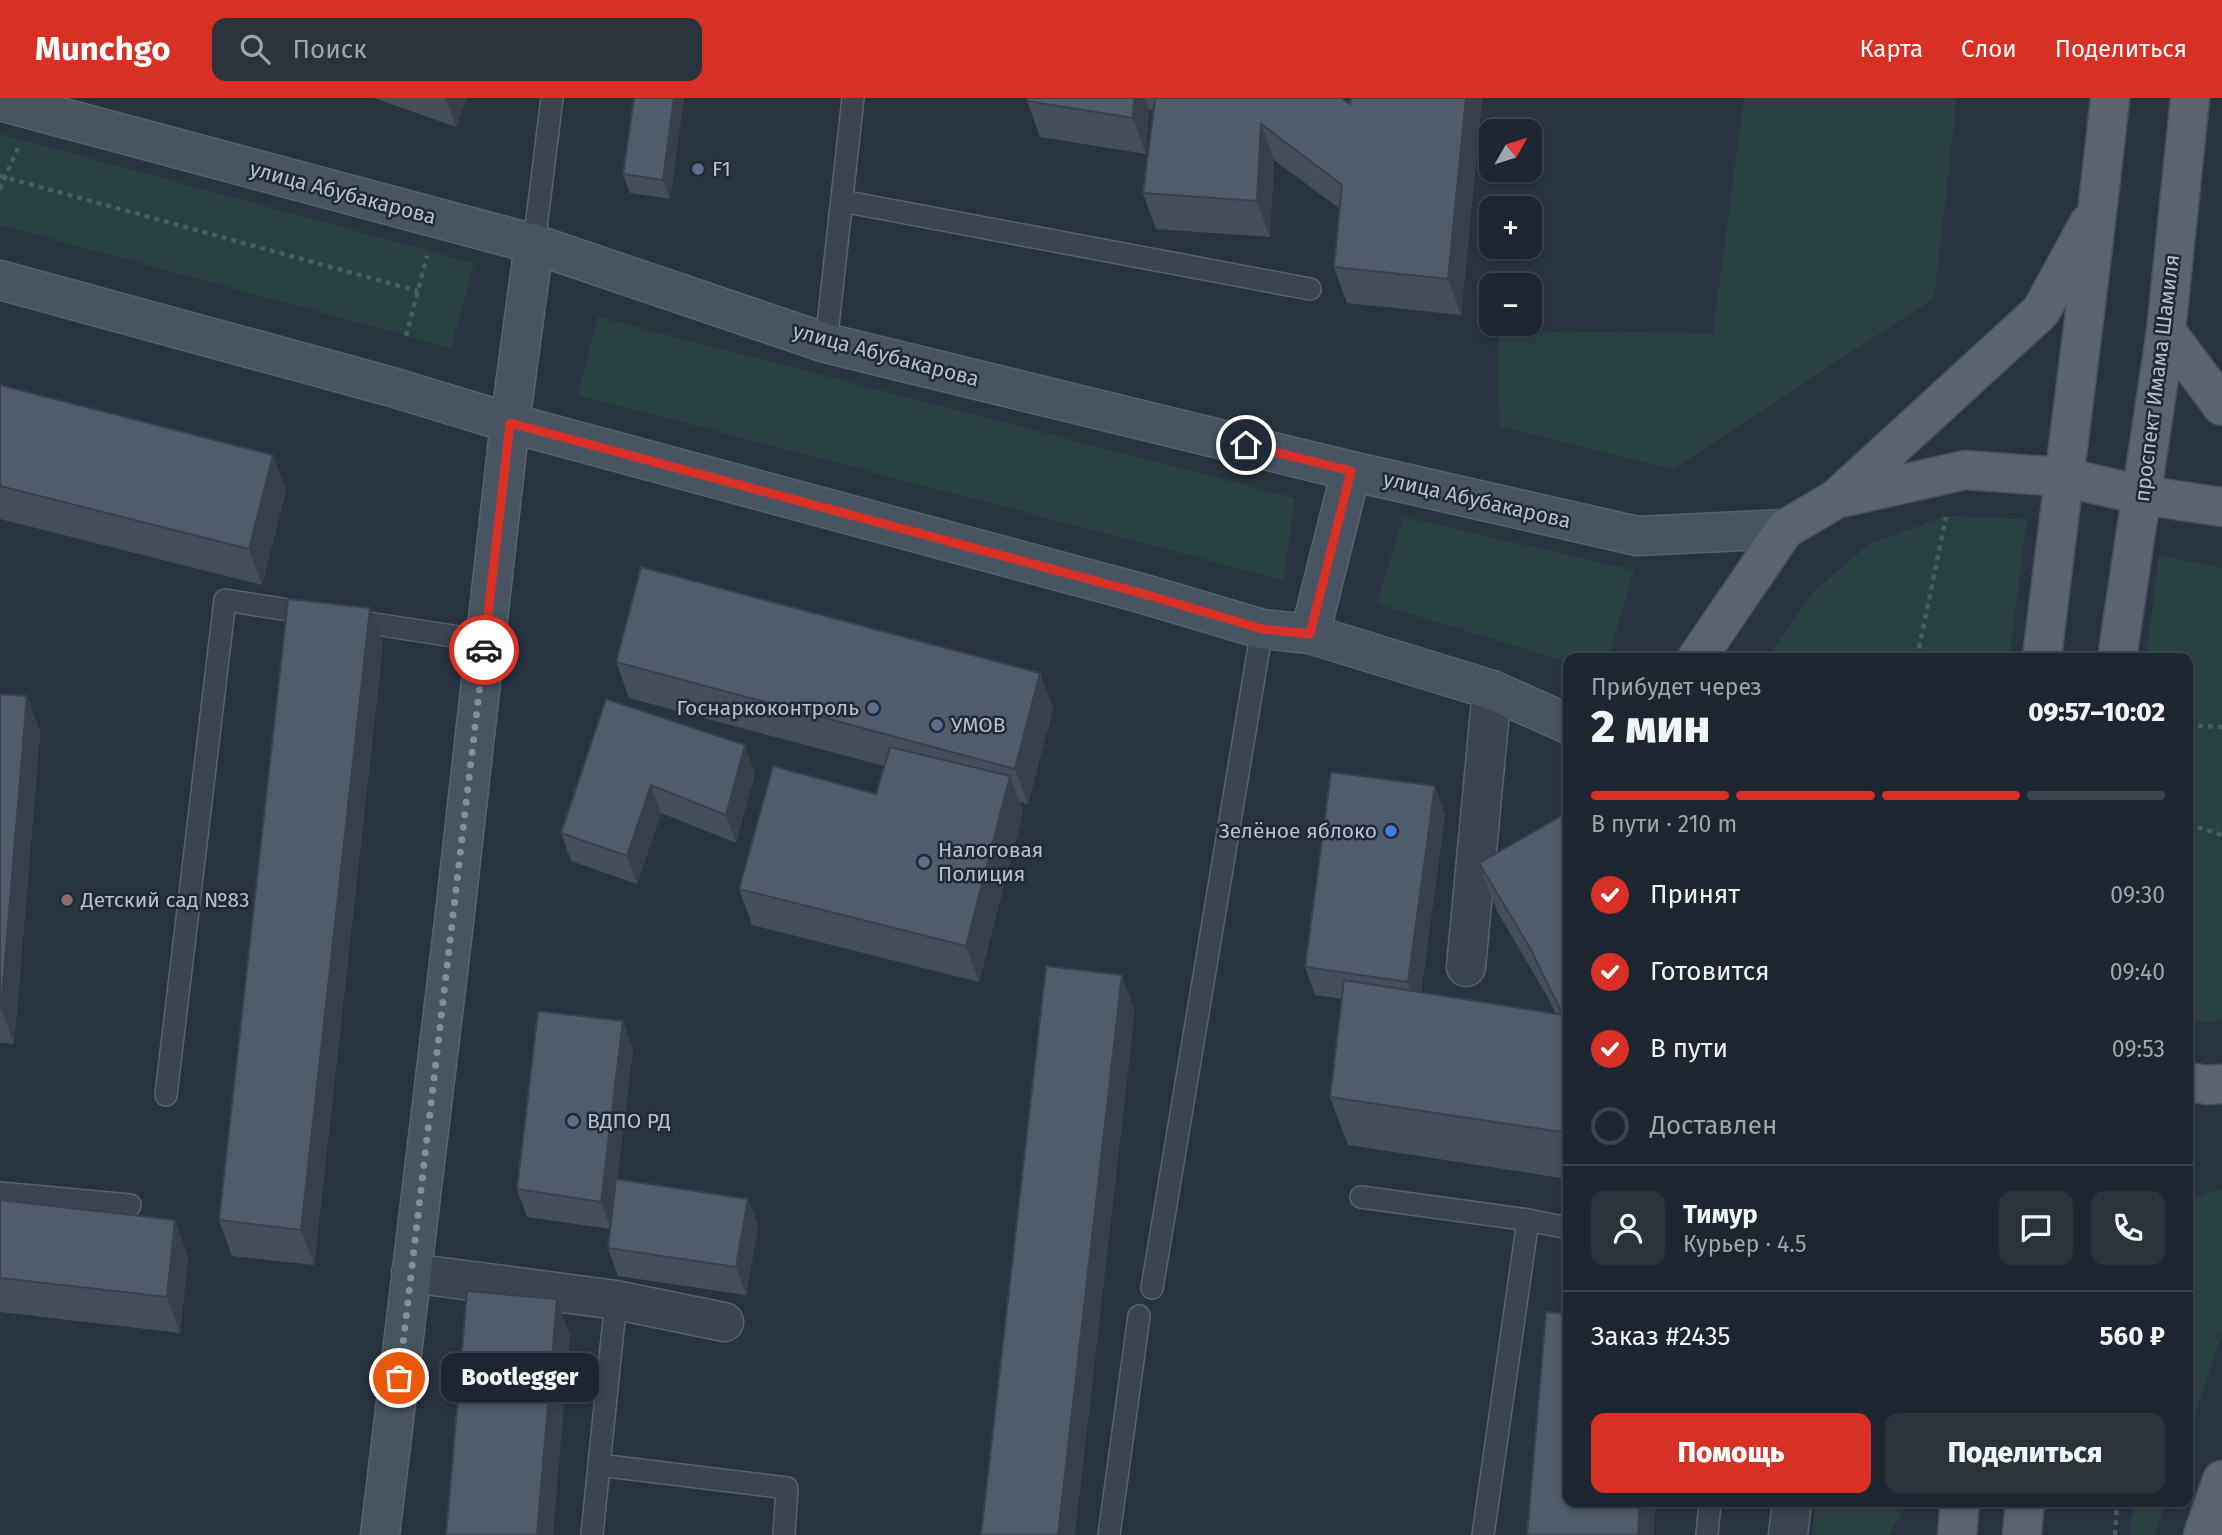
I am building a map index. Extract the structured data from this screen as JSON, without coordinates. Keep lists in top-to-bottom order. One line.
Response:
{"streets":{"main road":["улица Абубакарова","проспект Имама Шамиля"]},"crossings":[["улица Абубакарова","проспект Имама Шамиля"]],"places":["F1","Госнаркоконтроль","УМОВ","Зелёное яблоко","Налоговая Полиция","Детский сад №83","ВДПО РД","Bootlegger"],"north":"top right","page":{"header":"Munchgo","search":"Поиск","nav":["Карта","Слои","Поделиться"],"map_buttons":["+","−"],"heading":["2 мин","Прибудет через","09:57–10:02"],"panel":["Тимур","Курьер · 4.5","Заказ #2435","560 ₽"],"bar":"В пути · 210 m","list":[["Принят","09:30"],["Готовится","09:40"],["В пути","09:53"],"Доставлен"],"bubble":"Bootlegger","buttons":["Помощь","Поделиться"]}}
